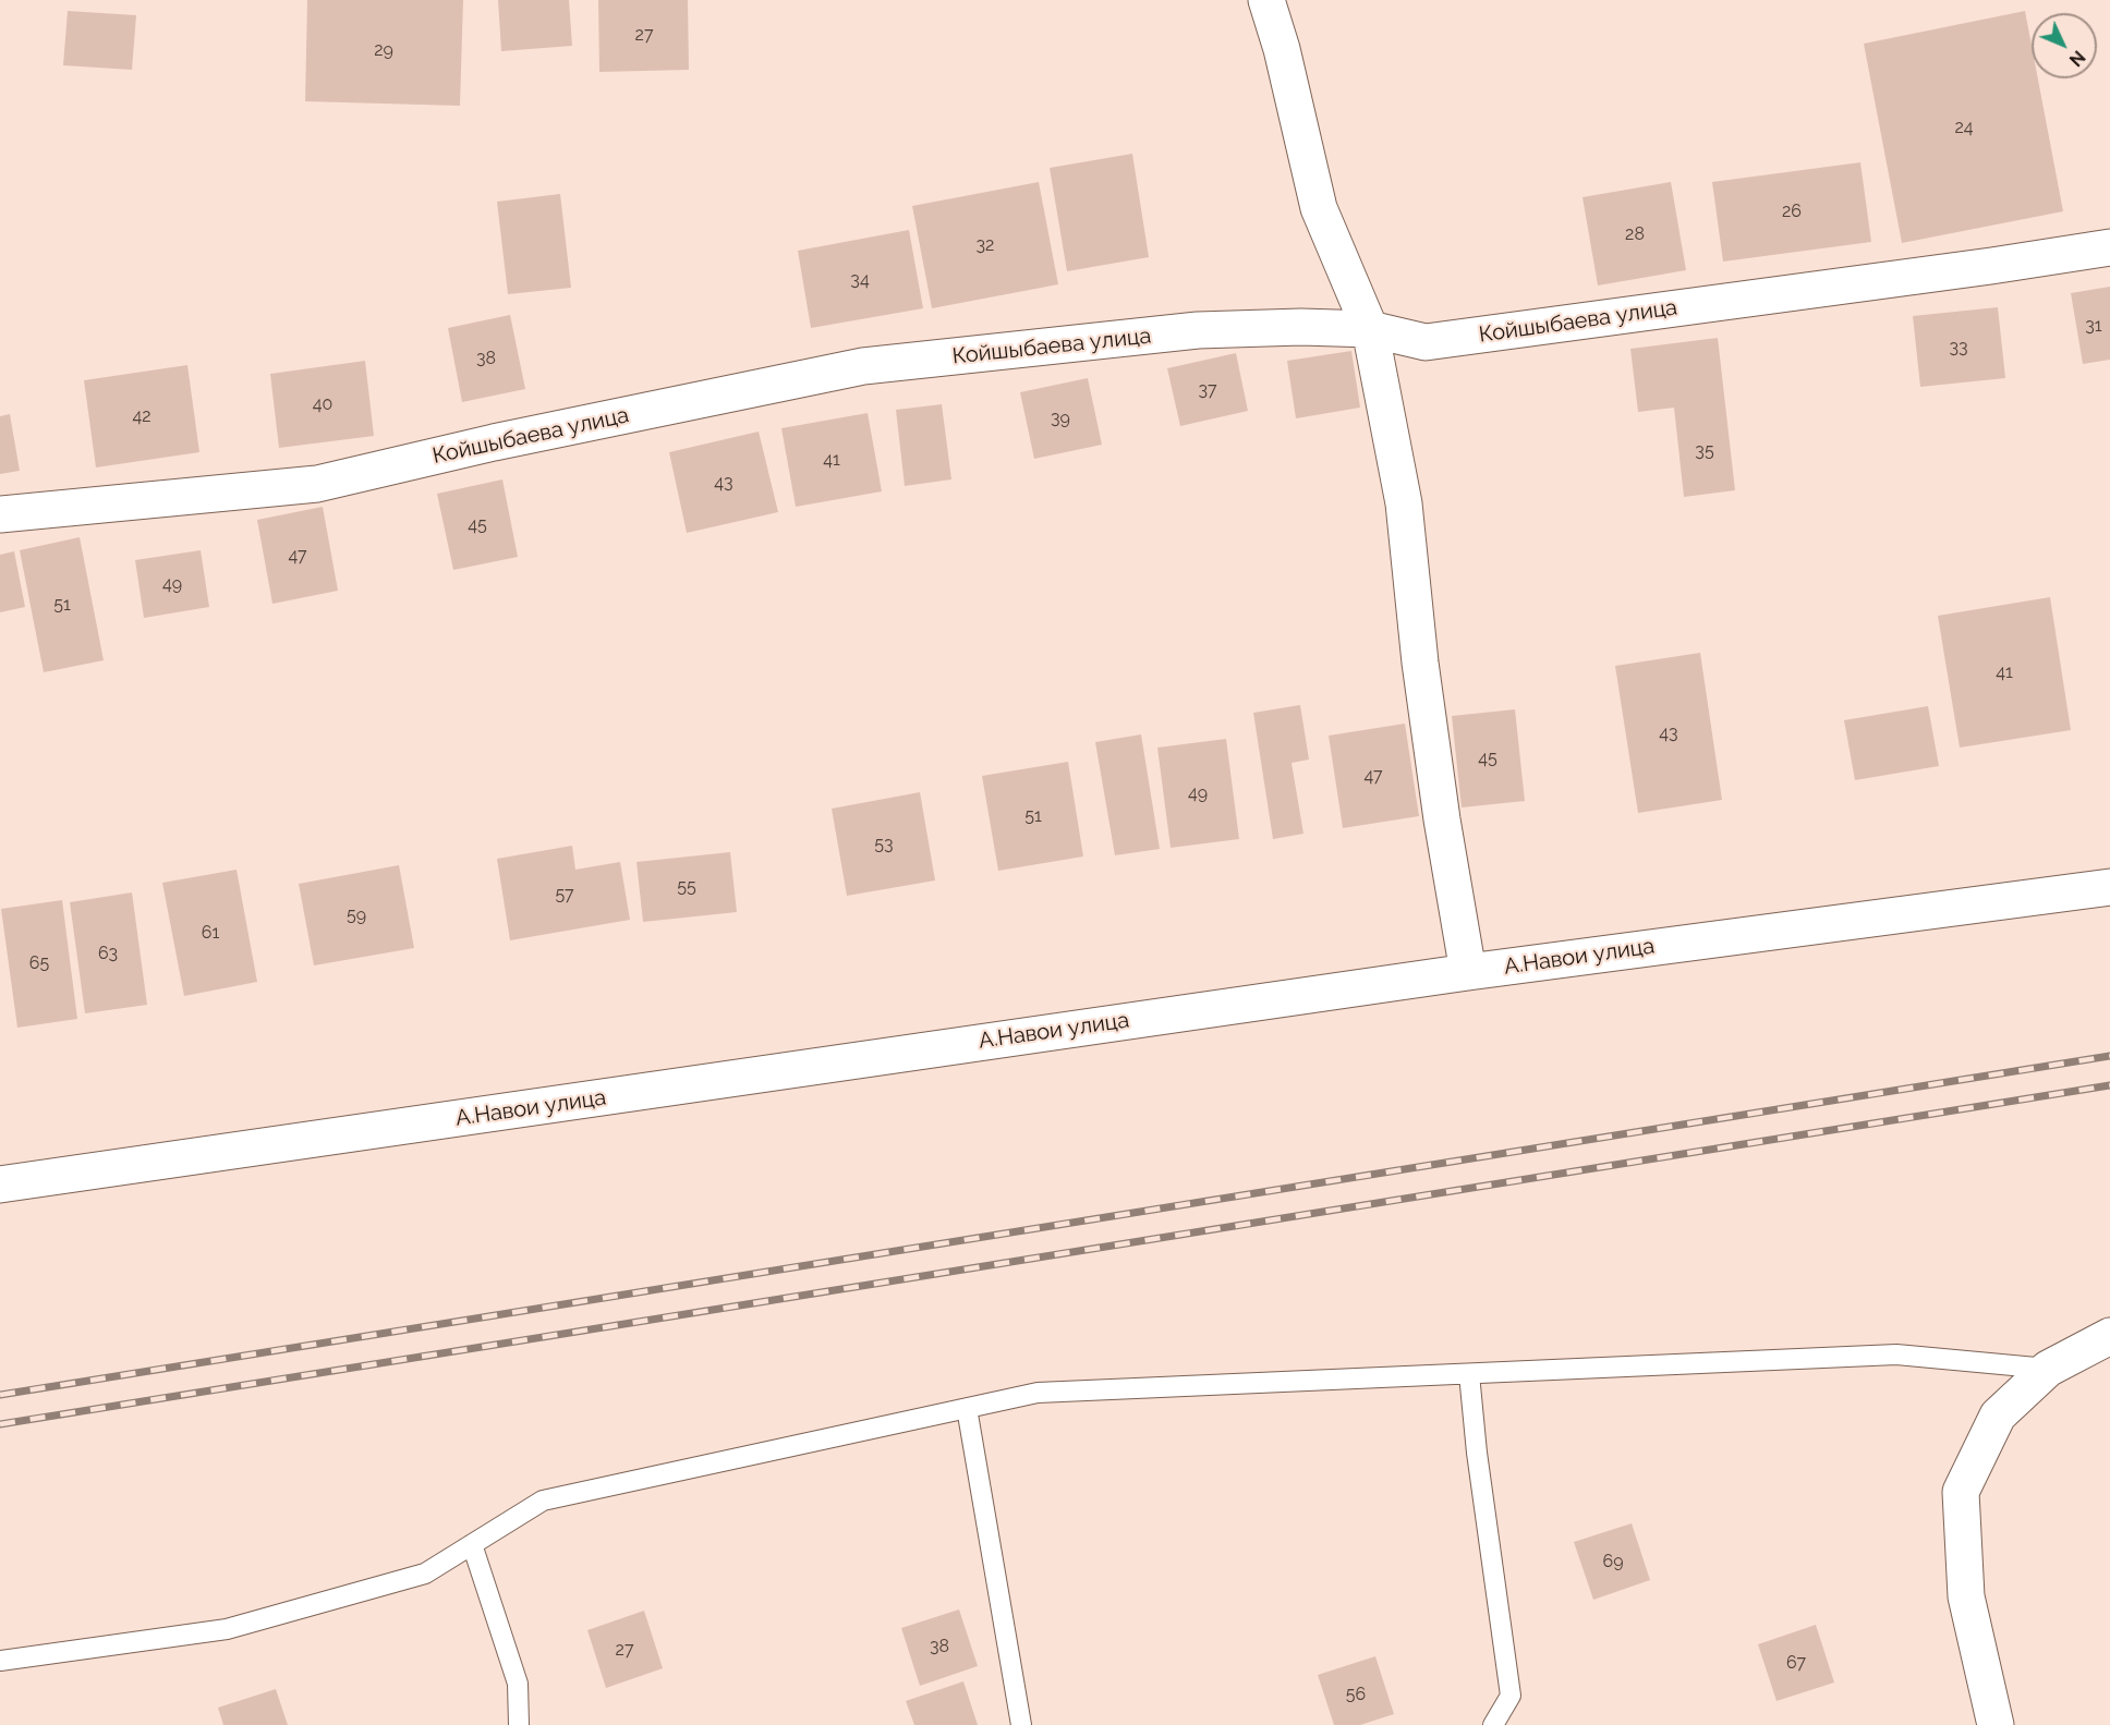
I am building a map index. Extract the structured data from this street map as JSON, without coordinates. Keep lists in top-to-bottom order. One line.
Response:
{"streets":{"street":["Койшыбаева улица","А.Навои улица"]},"house_numbers":["27","29","24","26","28","32","34","31","33","38","37","40","42","39","35","41","43","45","47","49","51","41","43","45","47","49","51","53","55","57","59","61","63","65","69","38","27","67","56"],"north":"bottom right"}
